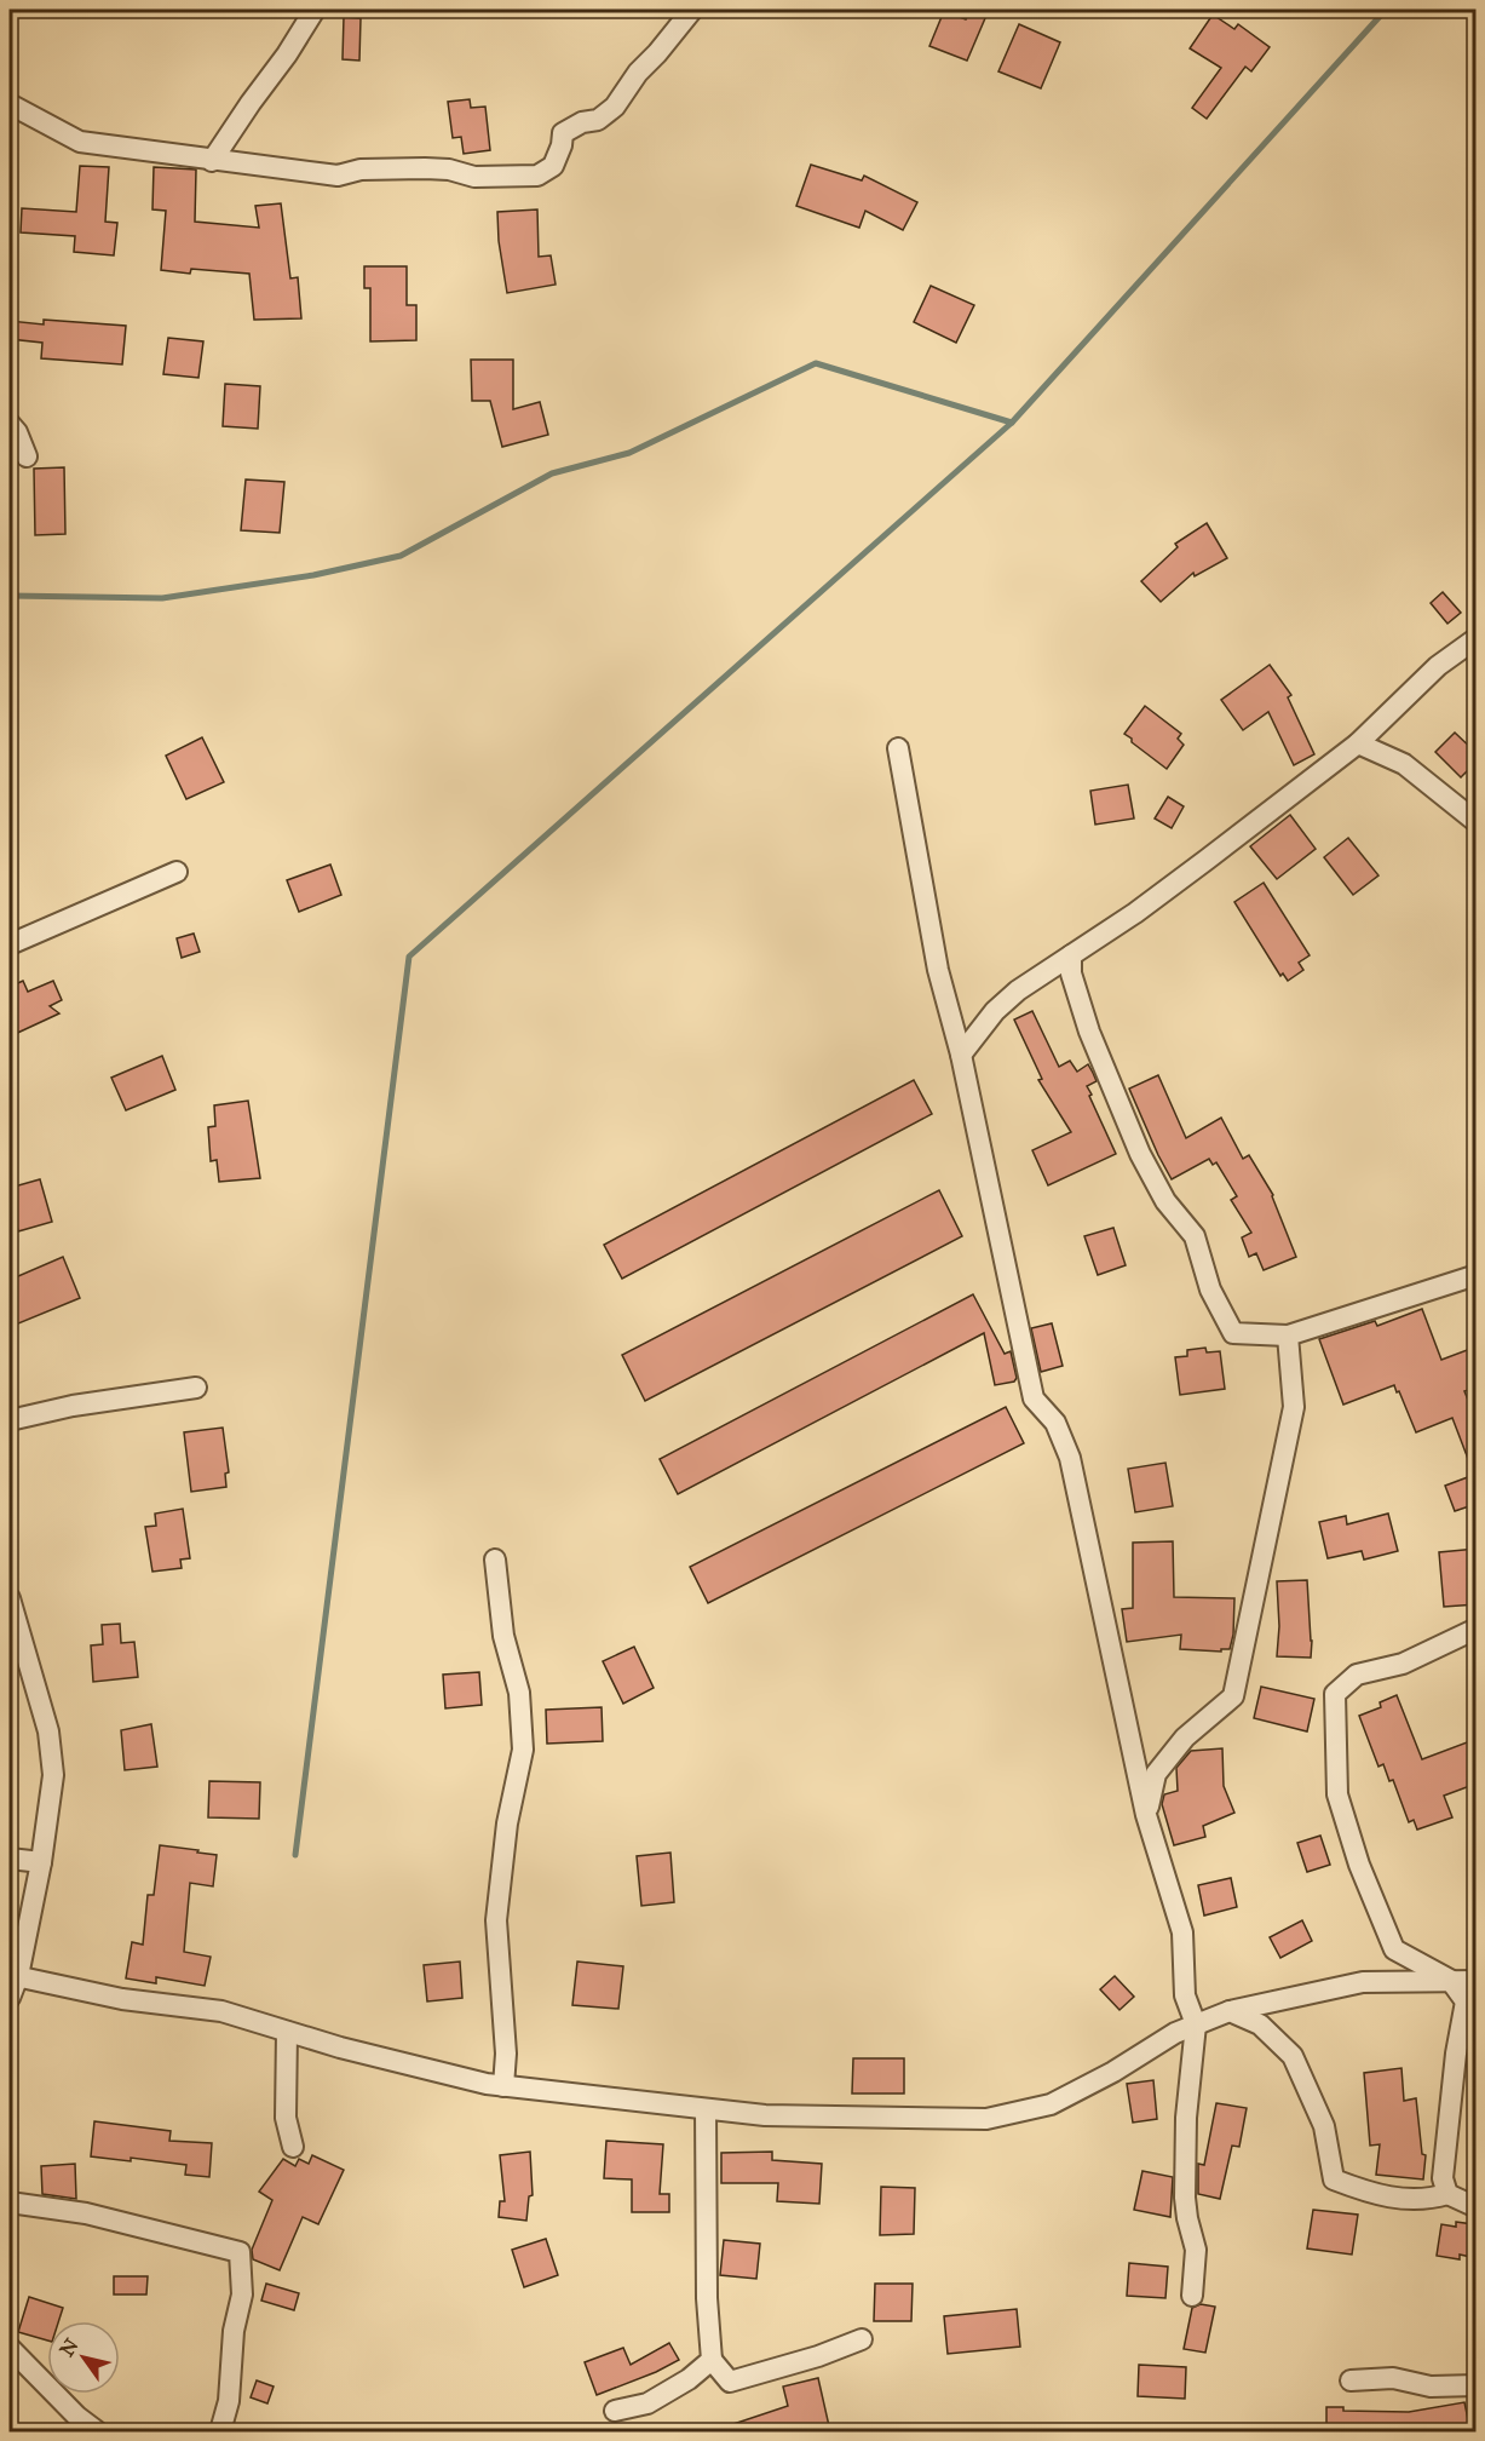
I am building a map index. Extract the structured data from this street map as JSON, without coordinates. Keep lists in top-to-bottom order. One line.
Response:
{"north":"top left"}
